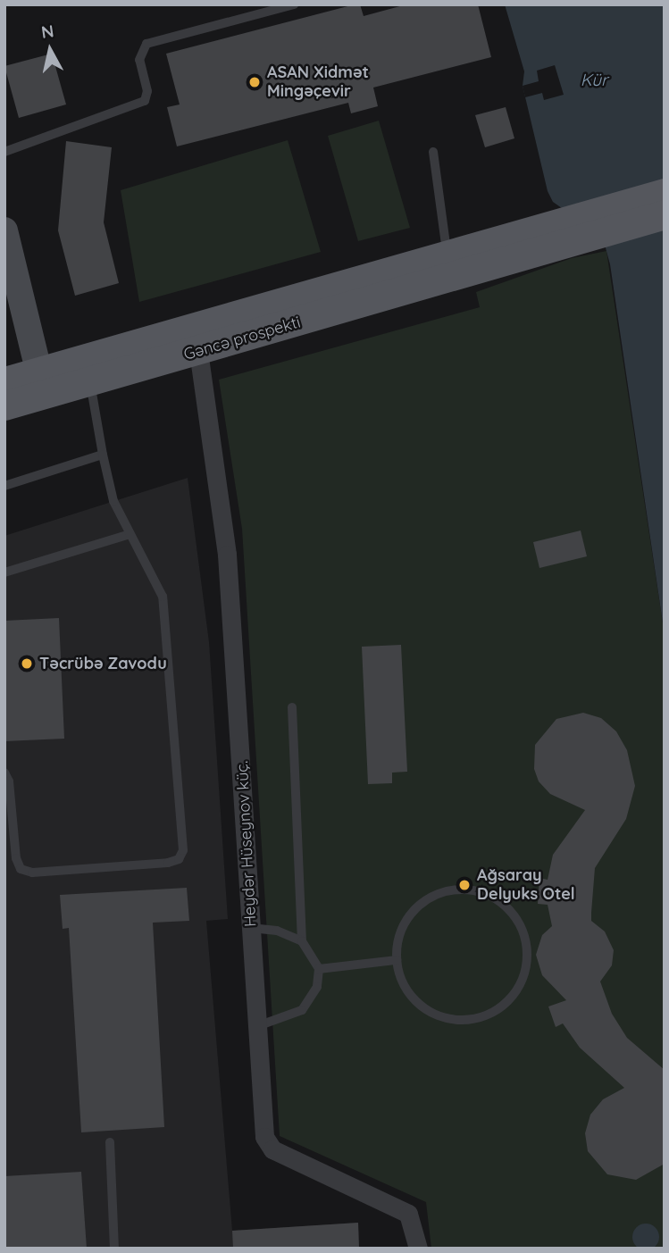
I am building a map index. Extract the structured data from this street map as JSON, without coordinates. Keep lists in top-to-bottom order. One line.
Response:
{"streets":{"main road":["Gəncə prospekti"],"street":["Heydər Hüseynov küç."]},"crossings":[["Gəncə prospekti","Heydər Hüseynov küç."]],"water":["Kür"],"places":["ASAN Xidmət Mingəçevir","Təcrübə Zavodu","Ağsaray Delyuks Otel"],"north":"top"}
